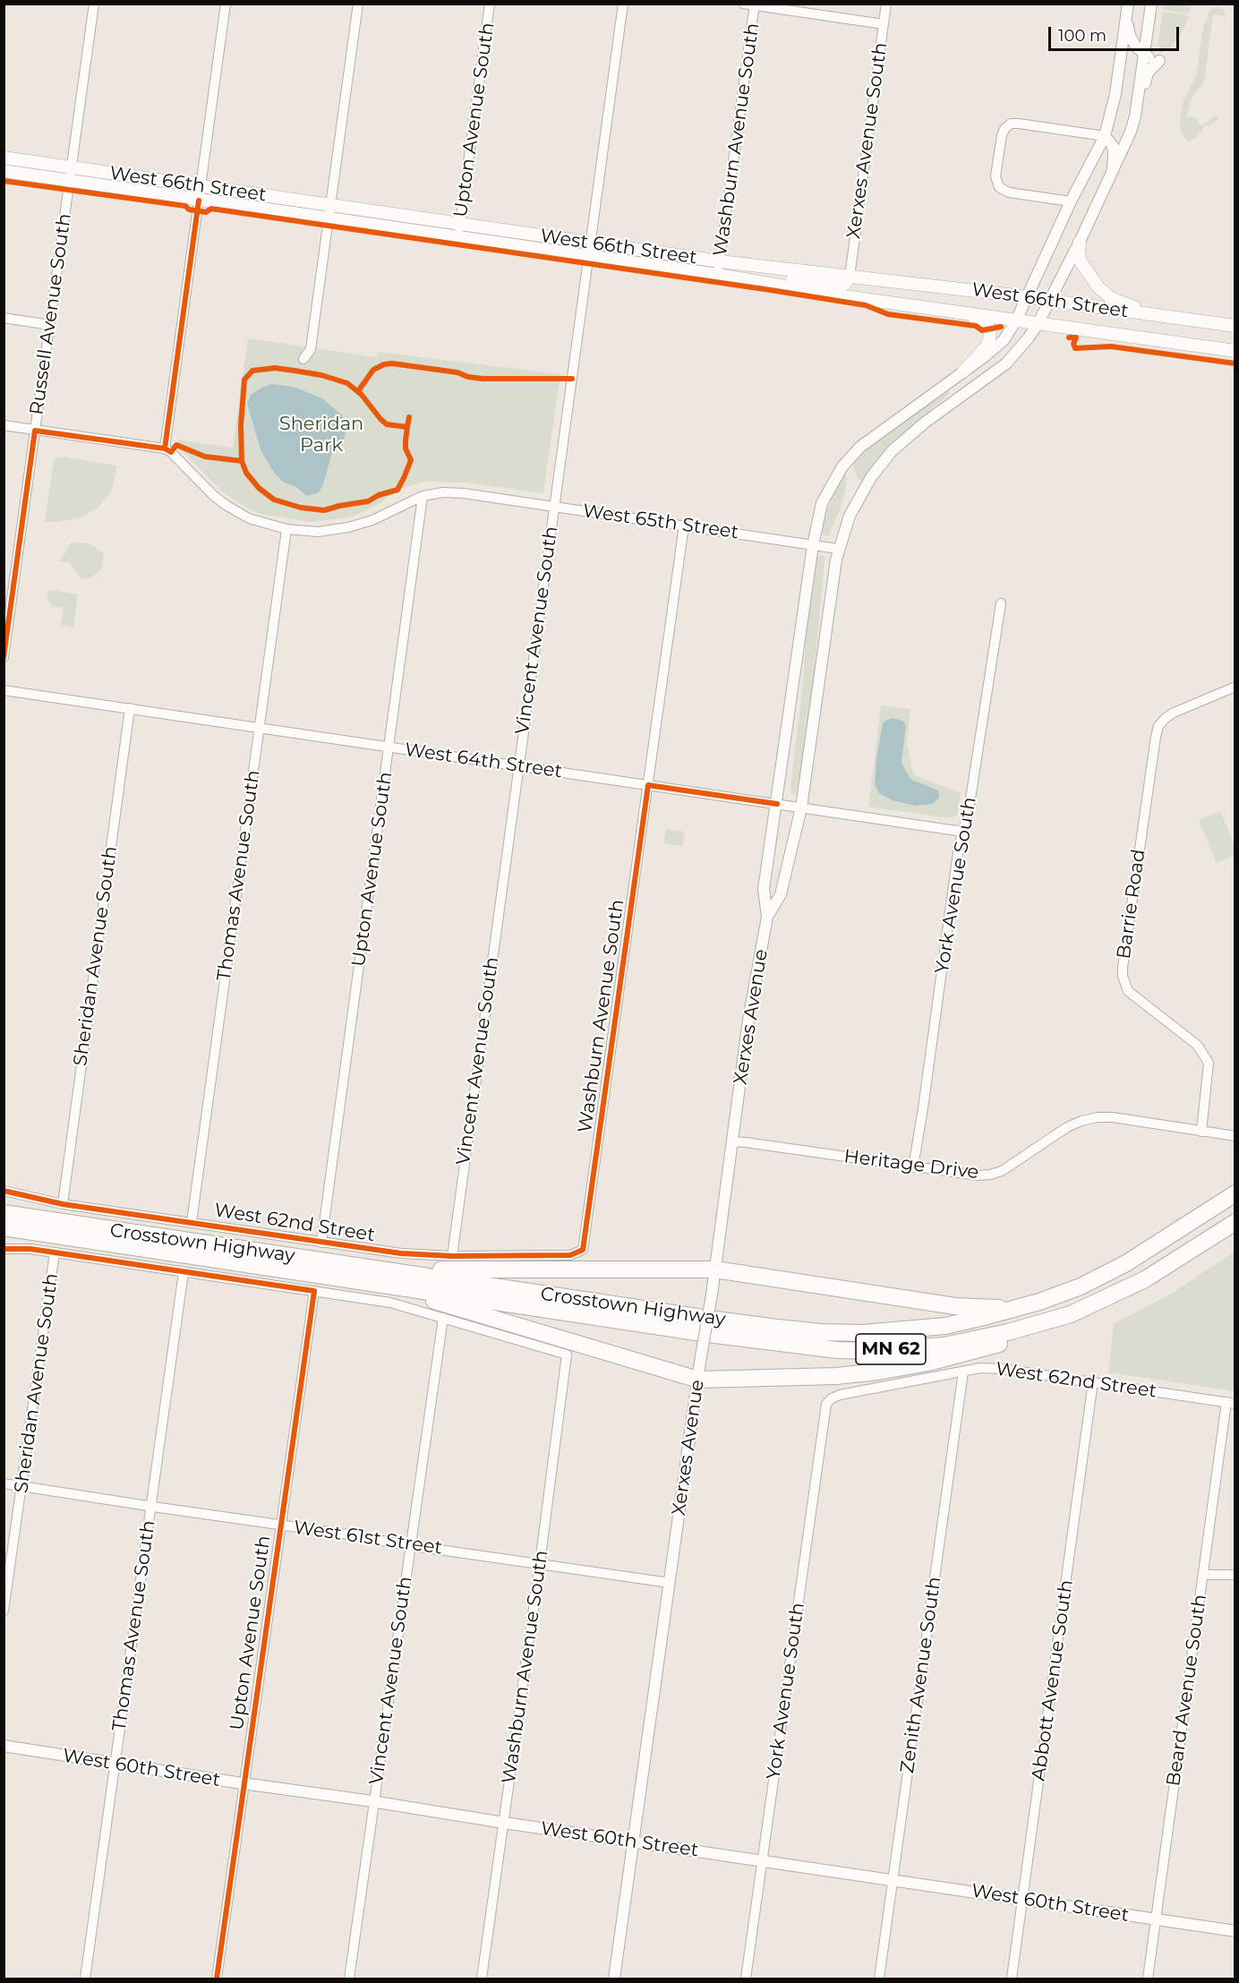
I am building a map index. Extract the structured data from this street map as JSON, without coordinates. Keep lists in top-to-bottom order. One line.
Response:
{"streets":{"highway":["Crosstown Highway","MN 62"],"main road":["West 66th Street"],"street":["Upton Avenue South","Washburn Avenue South","Xerxes Avenue South","Russell Avenue South","West 65th Street","Vincent Avenue South","West 64th Street","Thomas Avenue South","York Avenue South","Barrie Road","Sheridan Avenue South","Xerxes Avenue","Heritage Drive","West 62nd Street","West 61st Street","Zenith Avenue South","Abbott Avenue South","Beard Avenue South","West 60th Street"]},"crossings":[["Upton Avenue South","West 66th Street"],["Upton Avenue South","West 65th Street"],["Upton Avenue South","West 64th Street"],["Upton Avenue South","West 62nd Street"],["Upton Avenue South","West 61st Street"],["Upton Avenue South","West 60th Street"],["Washburn Avenue South","West 66th Street"],["Washburn Avenue South","West 65th Street"],["Washburn Avenue South","Vincent Avenue South"],["Washburn Avenue South","West 64th Street"],["Washburn Avenue South","West 62nd Street"],["Washburn Avenue South","West 61st Street"],["Washburn Avenue South","West 60th Street"],["Xerxes Avenue South","West 66th Street"],["West 66th Street","Russell Avenue South"],["West 66th Street","Vincent Avenue South"],["West 65th Street","Vincent Avenue South"],["West 65th Street","Thomas Avenue South"],["West 65th Street","Xerxes Avenue"],["Vincent Avenue South","West 64th Street"],["Vincent Avenue South","West 62nd Street"],["Vincent Avenue South","West 61st Street"],["Vincent Avenue South","West 60th Street"],["West 64th Street","Thomas Avenue South"],["West 64th Street","York Avenue South"],["West 64th Street","Sheridan Avenue South"],["West 64th Street","Xerxes Avenue"],["Thomas Avenue South","West 62nd Street"],["Thomas Avenue South","West 61st Street"],["Thomas Avenue South","West 60th Street"],["York Avenue South","Heritage Drive"],["York Avenue South","West 62nd Street"],["York Avenue South","West 60th Street"],["Barrie Road","Heritage Drive"],["Sheridan Avenue South","West 62nd Street"],["Sheridan Avenue South","West 61st Street"],["Xerxes Avenue","Heritage Drive"],["Xerxes Avenue","West 61st Street"],["Xerxes Avenue","West 60th Street"],["West 62nd Street","Zenith Avenue South"],["West 62nd Street","Abbott Avenue South"],["West 62nd Street","Beard Avenue South"],["Zenith Avenue South","West 60th Street"],["Abbott Avenue South","West 60th Street"],["Beard Avenue South","West 60th Street"]],"parks":["Sheridan Park"],"scale_bar":"100 m"}
